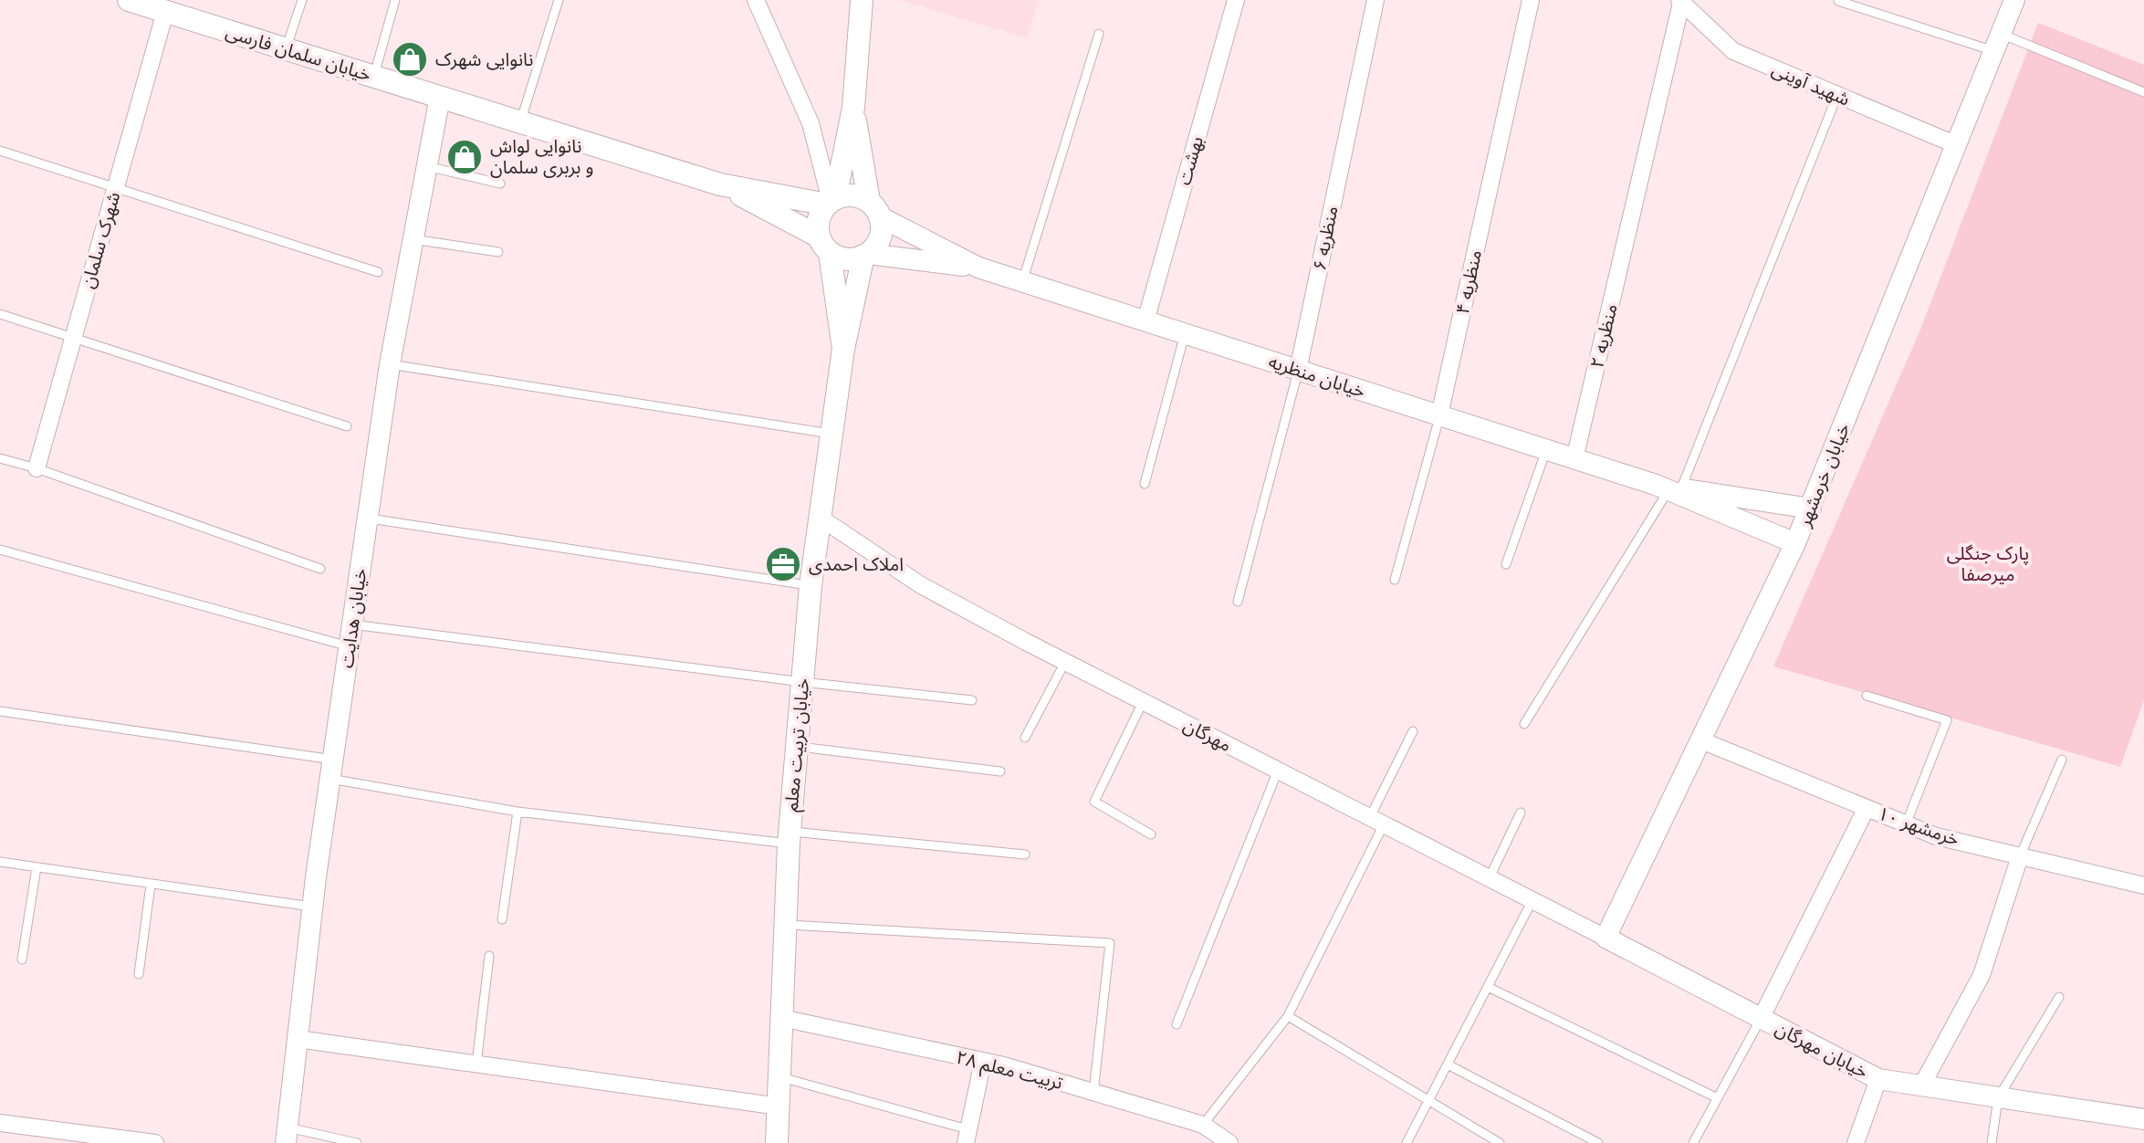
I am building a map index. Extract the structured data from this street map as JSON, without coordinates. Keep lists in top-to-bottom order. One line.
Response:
{"streets":{"main road":["خیابان سلمان فارسی","خیابان تربیت معلم"],"street":["شهید آوینی","بهشت","منظریه ۶","شهرک سلمان","منظریه ۴","منظریه ۲","خیابان منظریه","خیابان خرمشهر","خیابان هدایت","مهرگان","خرمشهر ۱۰","خیابان مهرگان","تربیت معلم ۲۸"]},"crossings":[["خیابان سلمان فارسی","شهرک سلمان"],["خیابان سلمان فارسی","خیابان هدایت"],["شهید آوینی","منظریه ۲"],["شهید آوینی","خیابان خرمشهر"],["بهشت","خیابان منظریه"],["منظریه ۶","خیابان منظریه"],["منظریه ۴","خیابان منظریه"],["منظریه ۲","خیابان منظریه"],["خیابان خرمشهر","مهرگان"],["خیابان خرمشهر","خرمشهر ۱۰"],["خیابان خرمشهر","خیابان مهرگان"],["مهرگان","خیابان تربیت معلم"],["مهرگان","خیابان مهرگان"],["خیابان تربیت معلم","تربیت معلم ۲۸"]],"parks":["پارک جنگلی میرصفا"],"places":{"shop":["نانوایی شهرک","نانوایی لواش و بربری سلمان"],"office":["املاک احمدی"]}}
